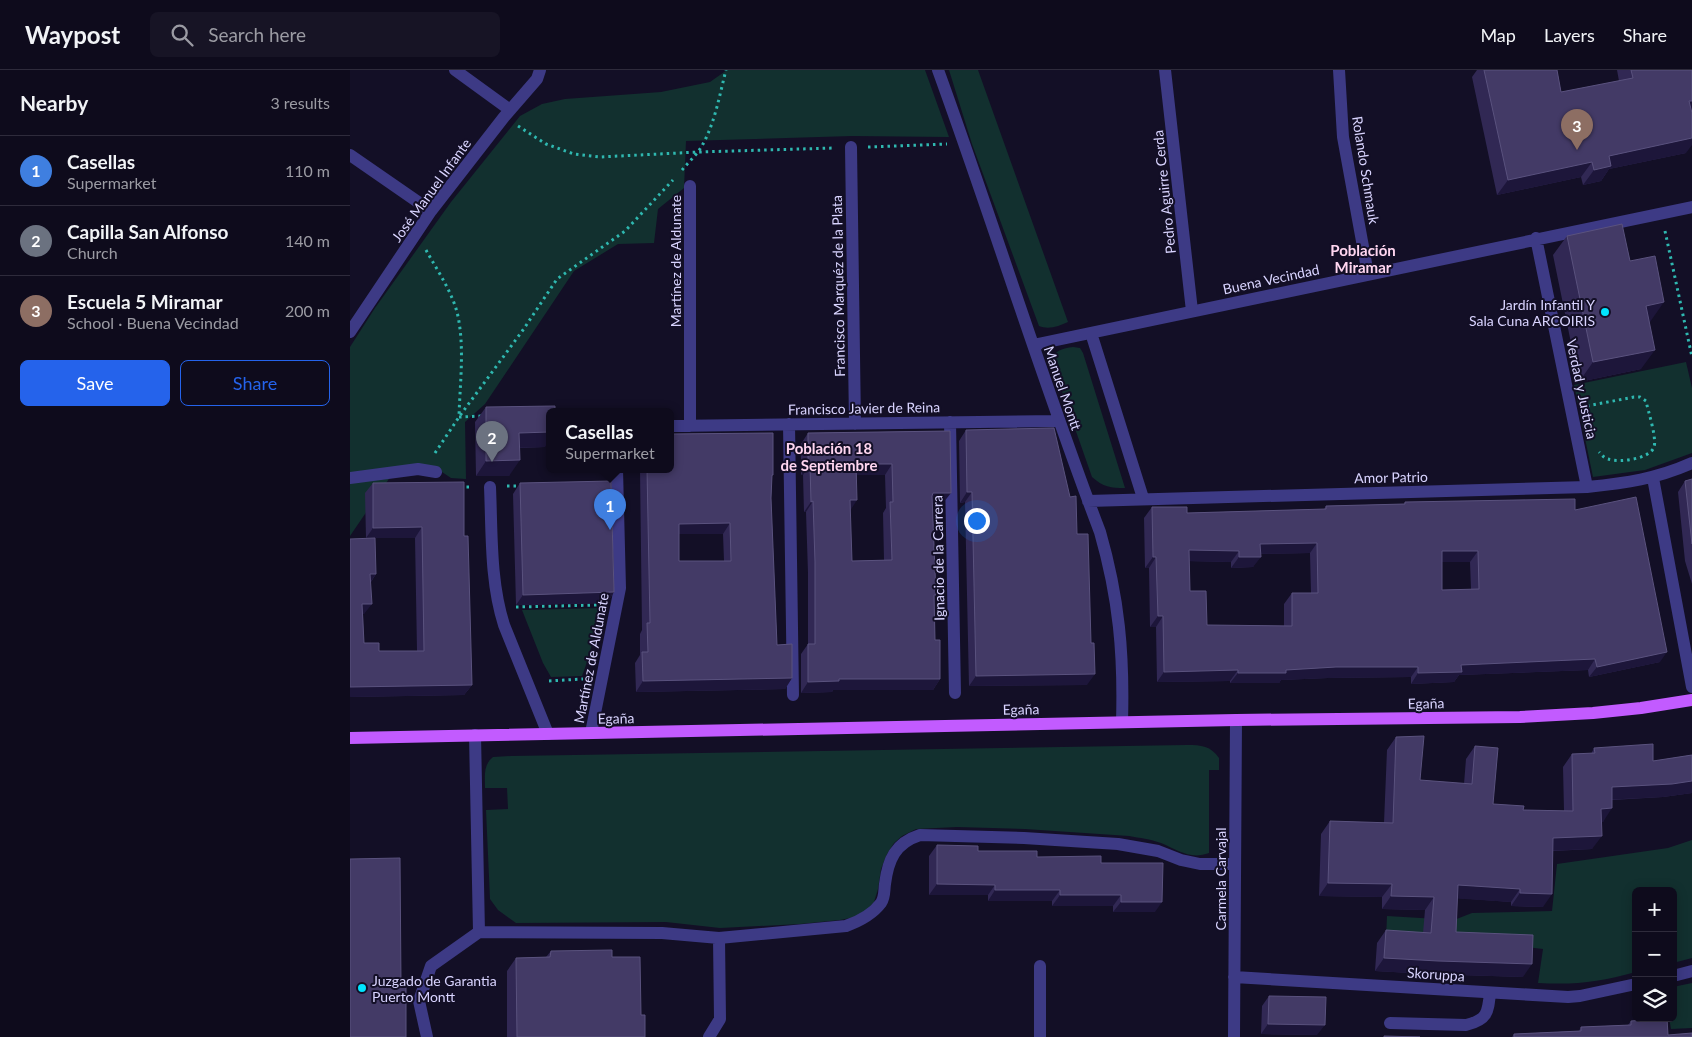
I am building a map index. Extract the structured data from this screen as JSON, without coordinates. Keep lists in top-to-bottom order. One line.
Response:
{"streets":{"main road":["Egaña"],"street":["Rolando Schmauk","José Manuel Infante","Pedro Aguirre Cerda","Martínez de Aldunate","Buena Vecindad","Francisco Marquéz de la Plata","Manuel Montt","Verdad y Justicia","Francisco Javier de Reina","Amor Patrio","Ignacio de la Carrera","Carmela Carvajal","Skoruppa"]},"crossings":[["Rolando Schmauk","Buena Vecindad"],["Pedro Aguirre Cerda","Buena Vecindad"],["Martínez de Aldunate","Francisco Javier de Reina"],["Martínez de Aldunate","Egaña"],["Buena Vecindad","Manuel Montt"],["Buena Vecindad","Verdad y Justicia"],["Francisco Marquéz de la Plata","Francisco Javier de Reina"],["Manuel Montt","Francisco Javier de Reina"],["Manuel Montt","Amor Patrio"],["Manuel Montt","Egaña"],["Verdad y Justicia","Amor Patrio"],["Francisco Javier de Reina","Ignacio de la Carrera"],["Egaña","Carmela Carvajal"],["Carmela Carvajal","Skoruppa"]],"districts":["Población Miramar","Población 18 de Septiembre"],"places":["Jardín Infantil Y Sala Cuna ARCOIRIS","Juzgado de Garantia Puerto Montt"],"page":{"header":"Waypost","search":"Search here","nav":["Map","Layers","Share"],"heading":["Nearby","3 results"],"pins":["3","2","1"],"list":[{"mark":"1","name":"Casellas","note":"Supermarket","value":"110 m"},{"mark":"2","name":"Capilla San Alfonso","note":"Church","value":"140 m"},{"mark":"3","name":"Escuela 5 Miramar","note":"School · Buena Vecindad","value":"200 m"}],"buttons":["Save","Share"],"popup":["Casellas","Supermarket"],"map_buttons":["+","−"]}}
